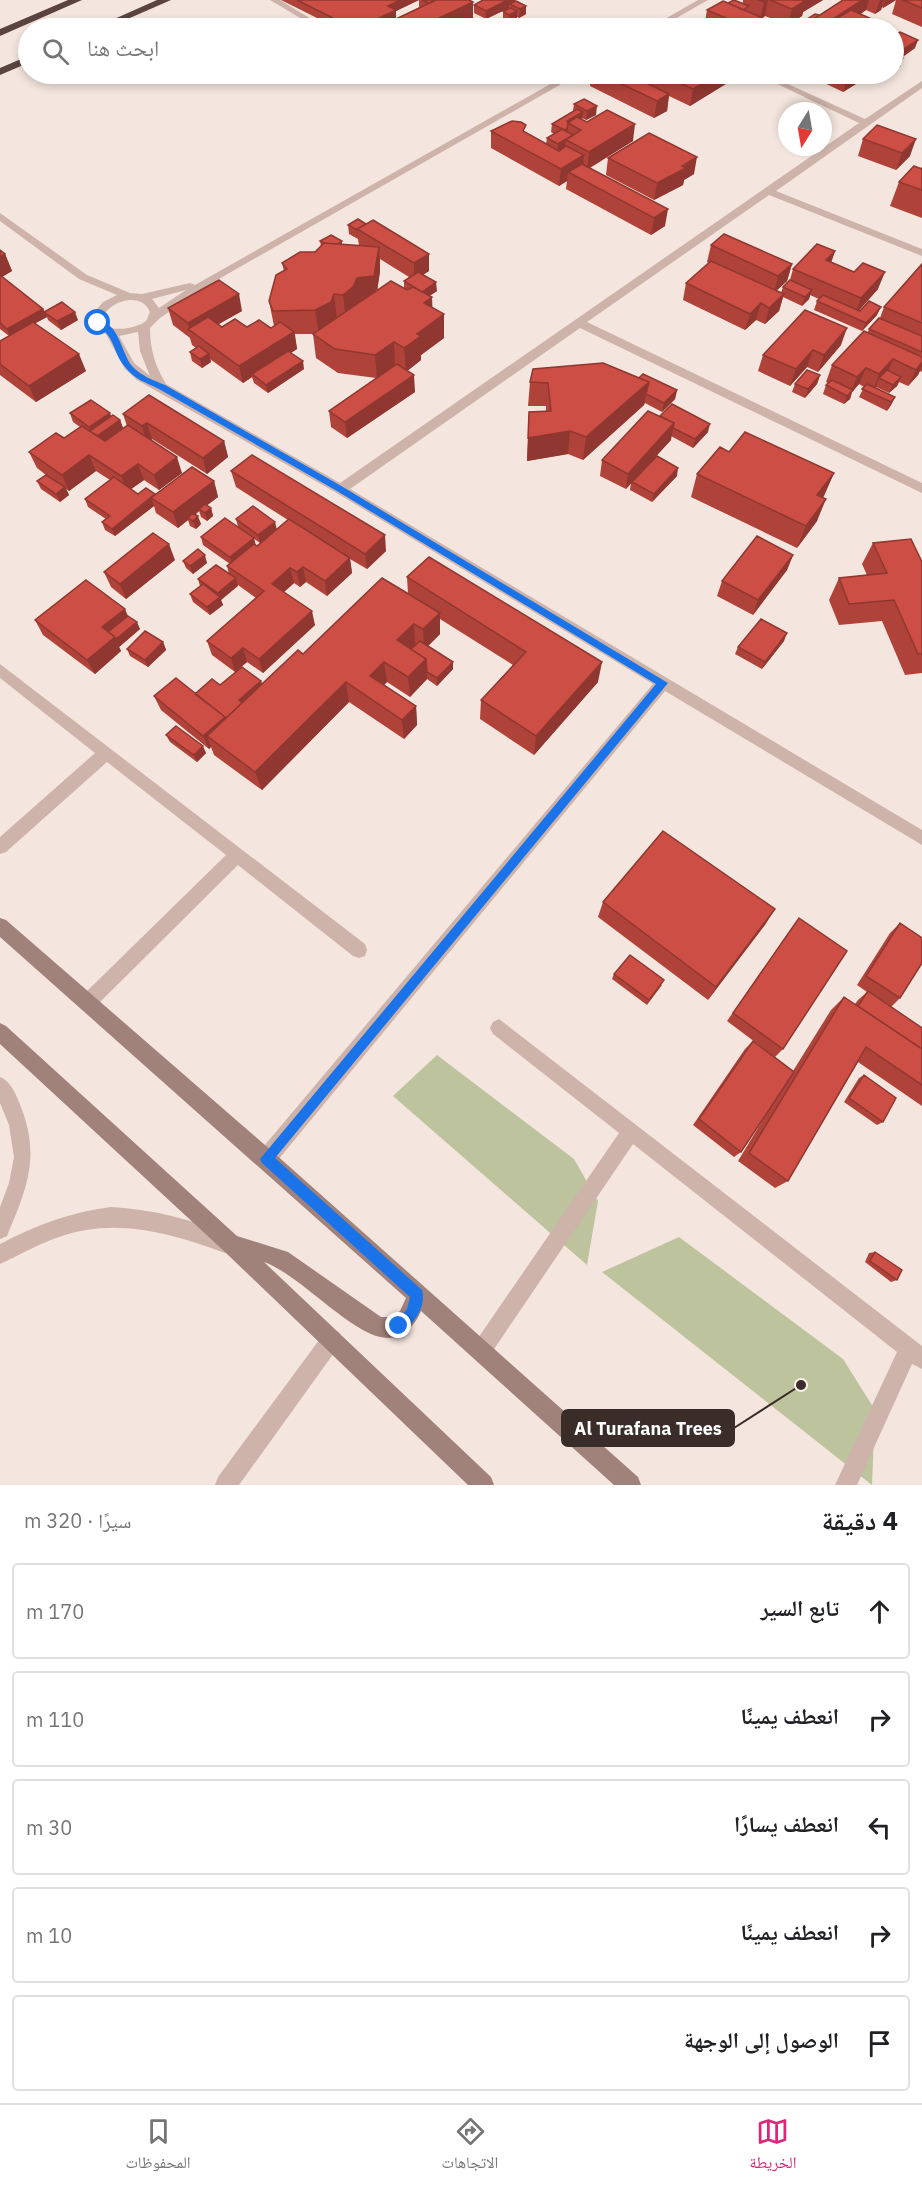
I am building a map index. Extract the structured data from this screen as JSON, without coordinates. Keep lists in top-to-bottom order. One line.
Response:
{"places":["Al Turafana Trees"],"north":"bottom","page":{"search":"ابحث هنا","heading":["4 دقيقة","سيرًا · 320 m"],"list":[["تابع السير","170 m"],["انعطف يمينًا","110 m"],["انعطف يسارًا","30 m"],["انعطف يمينًا","10 m"],"الوصول إلى الوجهة"],"nav":["الخريطة","الاتجاهات","المحفوظات"]}}
